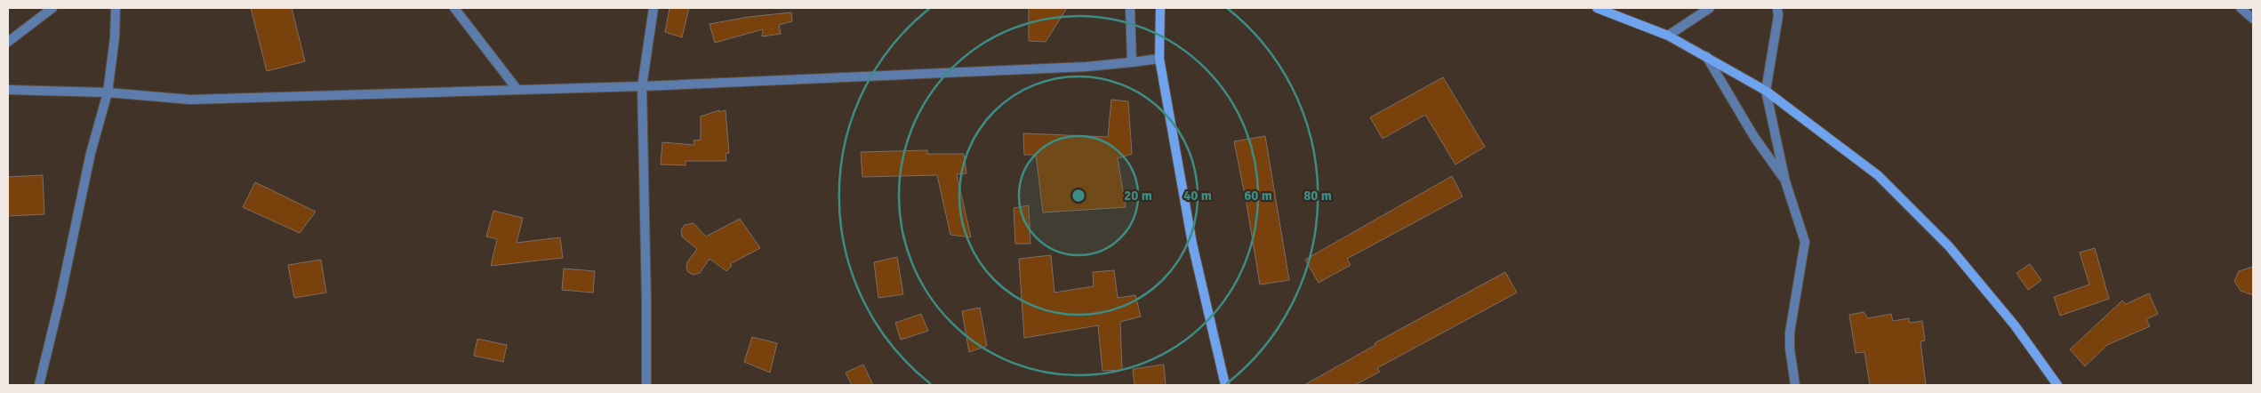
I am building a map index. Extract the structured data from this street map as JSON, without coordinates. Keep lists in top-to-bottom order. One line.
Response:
{"rings":["20 m","40 m","60 m","80 m"]}
